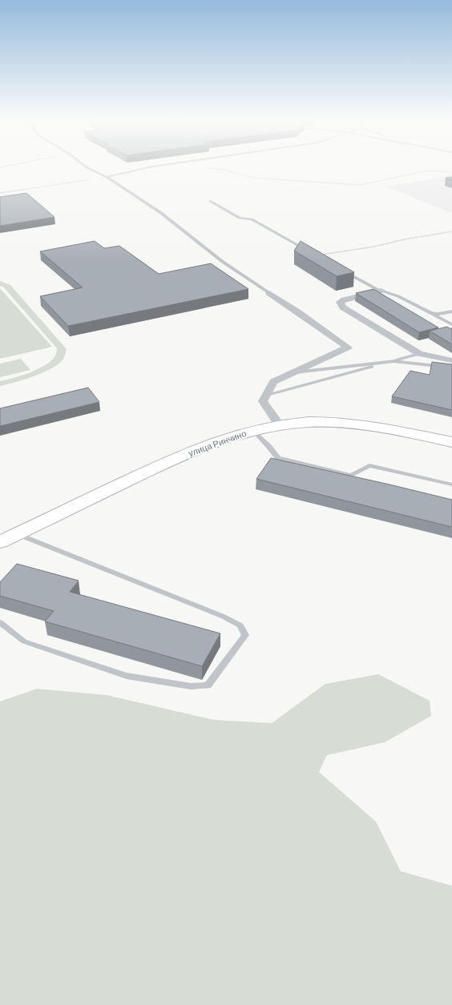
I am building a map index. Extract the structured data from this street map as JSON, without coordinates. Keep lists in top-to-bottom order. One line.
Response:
{"streets":{"street":["улица Ринчино"]}}
